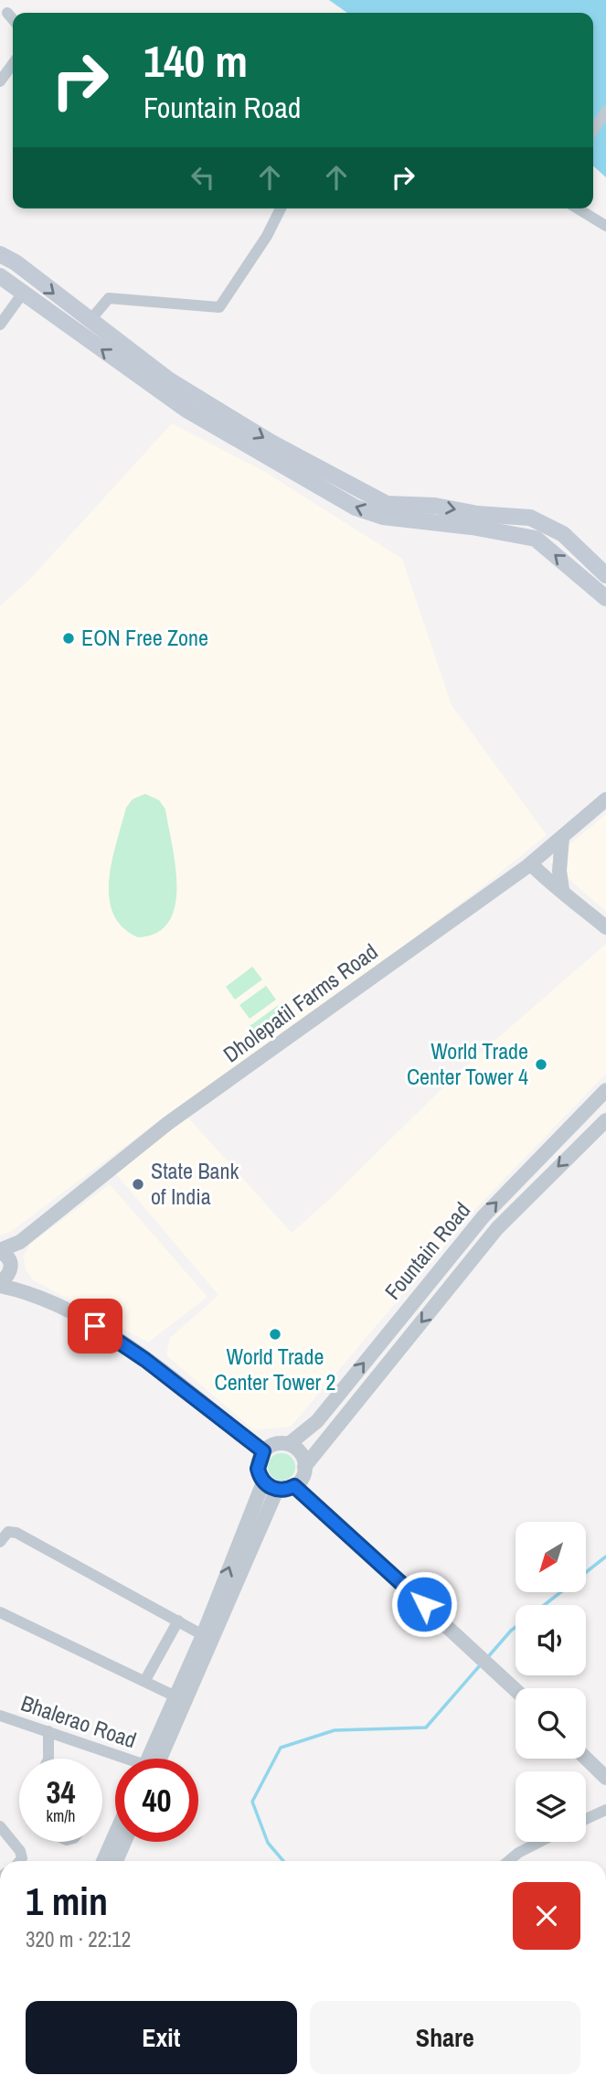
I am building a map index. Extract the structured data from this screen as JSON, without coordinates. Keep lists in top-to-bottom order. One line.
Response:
{"streets":{"street":["Dholepatil Farms Road","Fountain Road","Bhalerao Road"]},"places":["EON Free Zone","World Trade Center Tower 4","State Bank of India","World Trade Center Tower 2"],"north":"bottom left","page":{"turn":["140 m","Fountain Road"],"speed":"34 km/h","limit":"40","heading":["1 min","320 m · 22:12"],"buttons":["Exit","Share"]}}
